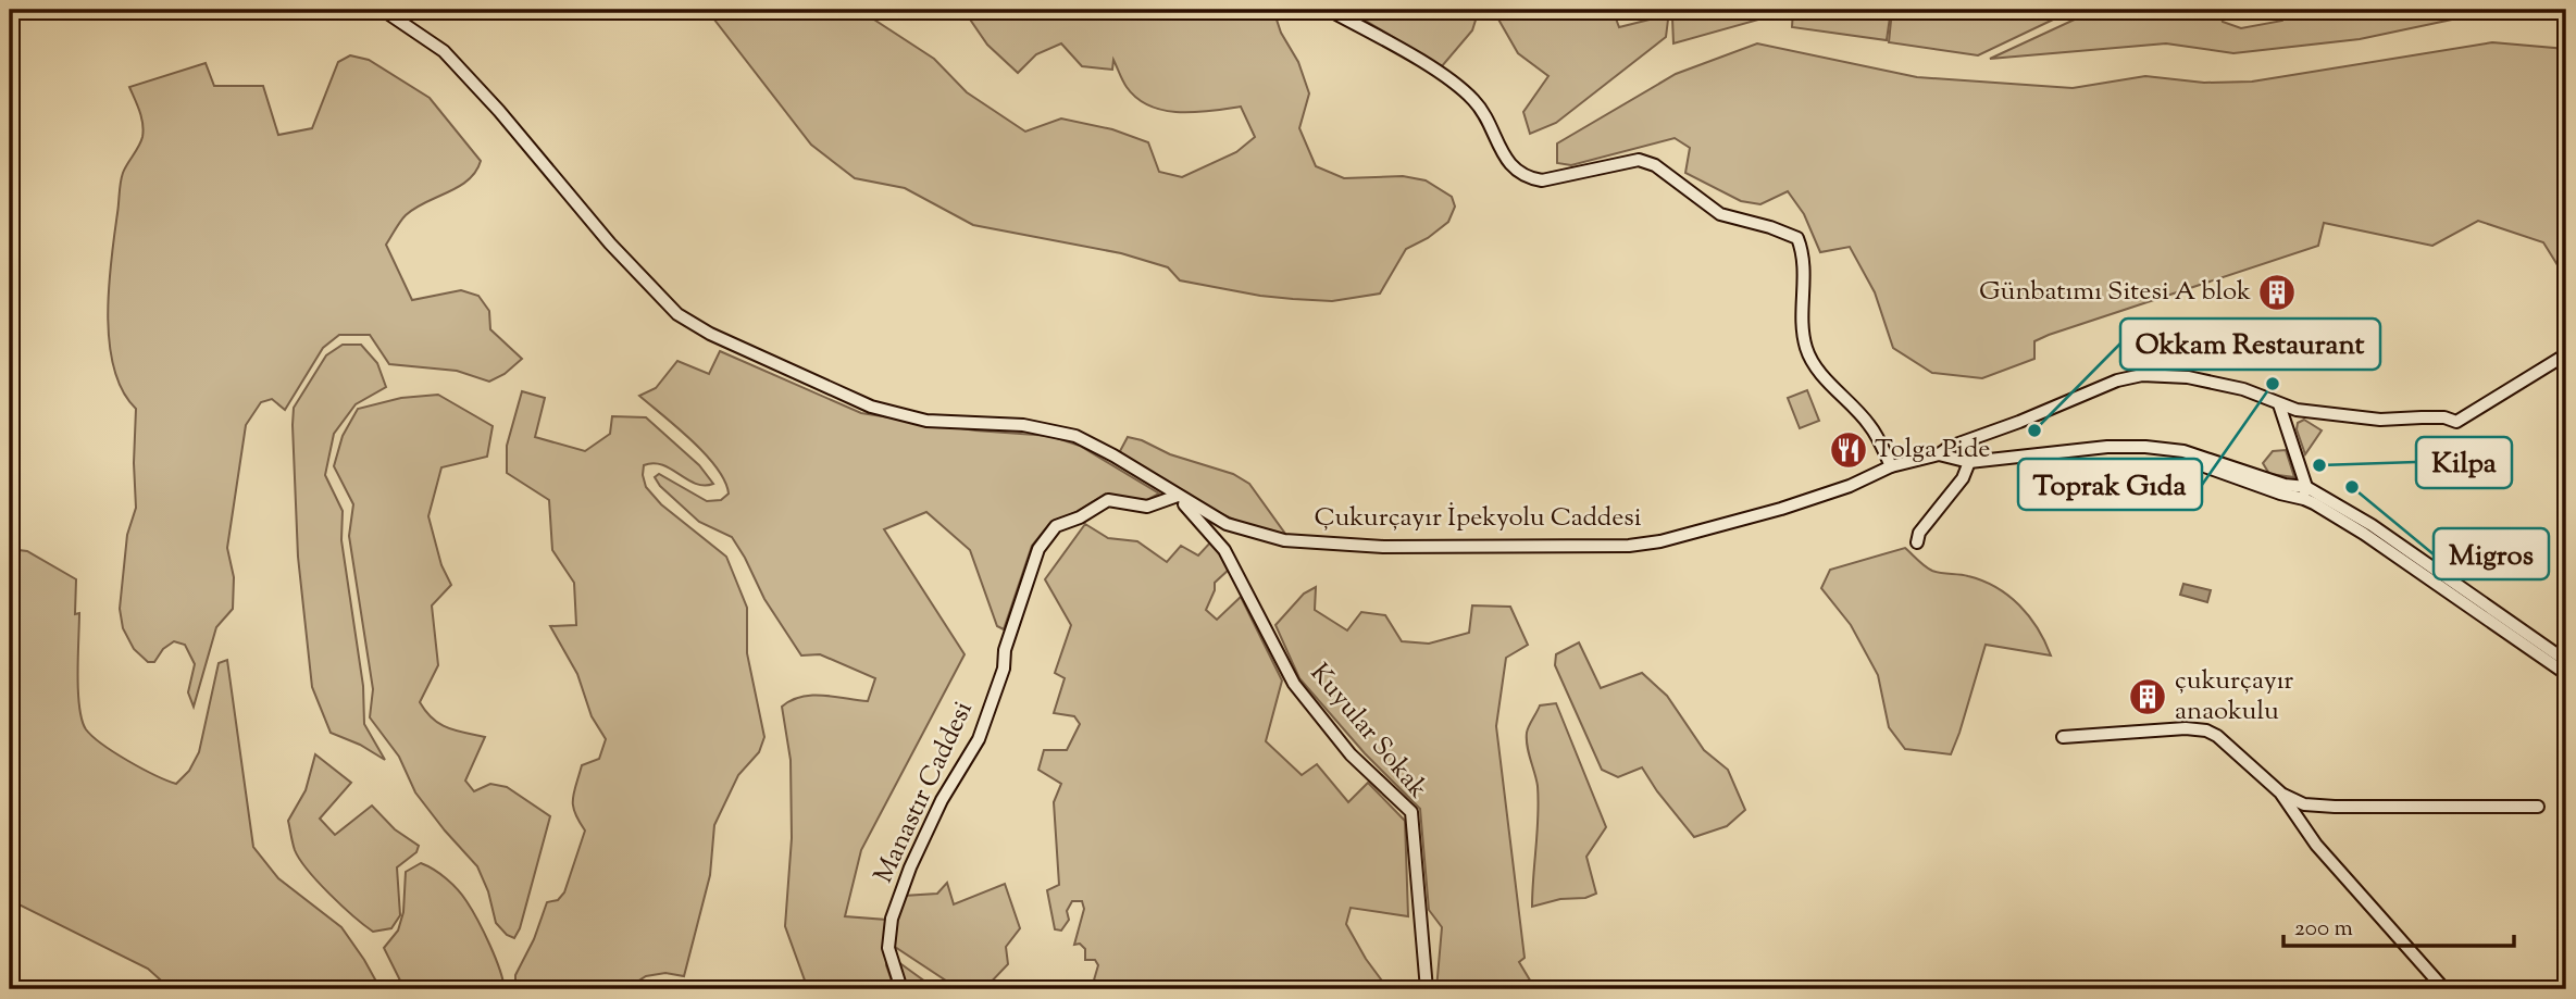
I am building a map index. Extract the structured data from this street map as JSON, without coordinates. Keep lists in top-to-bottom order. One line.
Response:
{"streets":{"street":["Çukurçayır İpekyolu Caddesi","Kuyular Sokak","Manastır Caddesi"]},"crossings":[["Çukurçayır İpekyolu Caddesi","Kuyular Sokak"],["Çukurçayır İpekyolu Caddesi","Manastır Caddesi"],["Kuyular Sokak","Manastır Caddesi"]],"places":{"building":["Günbatımı Sitesi A blok","çukurçayır anaokulu"],"other":["Toprak Gıda","Okkam Restaurant","Kilpa","Migros"],"restaurant":["Tolga Pide"]},"scale_bar":"200 m"}
